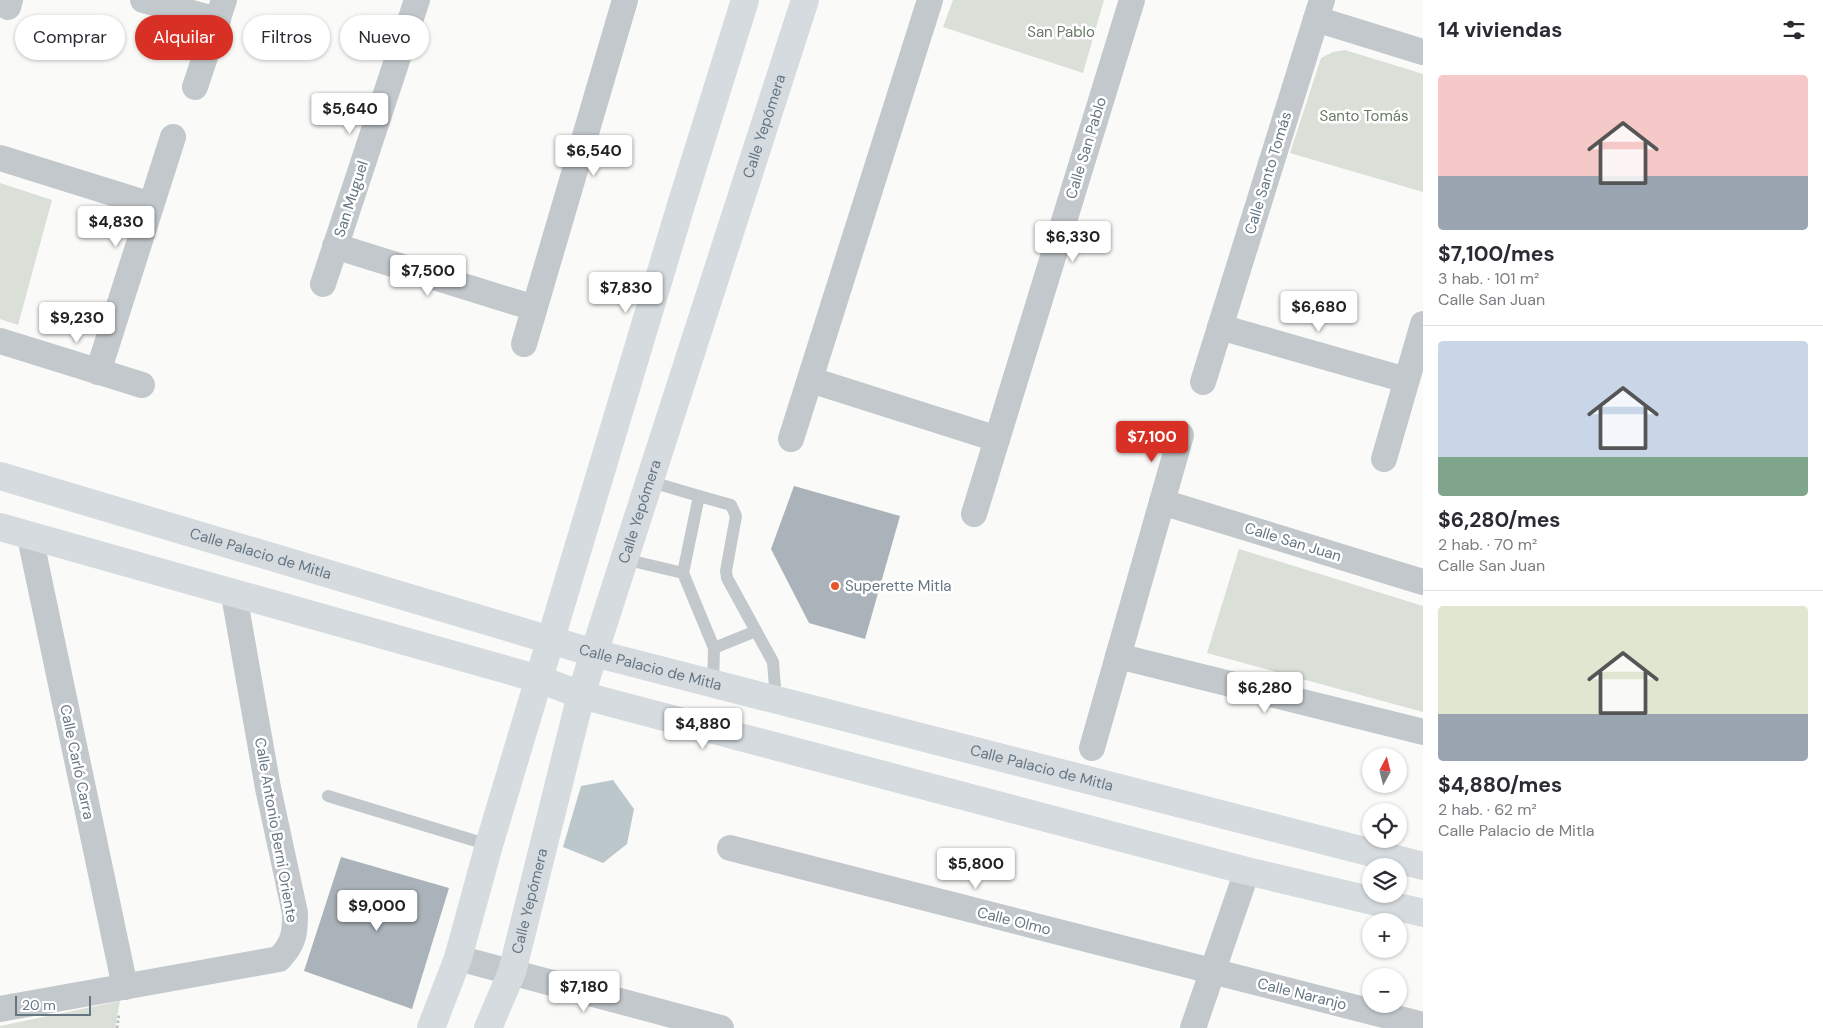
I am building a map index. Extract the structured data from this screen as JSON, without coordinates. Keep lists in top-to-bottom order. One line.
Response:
{"streets":{"main road":["Calle Yepómera","Calle Palacio de Mitla"],"street":["Calle San Pablo","Calle Santo Tomás","San Muguel","Calle San Juan","Calle Carló Carra","Calle Antonio Berni Oriente","Calle Olmo","Calle Naranjo"]},"crossings":[["Calle Yepómera","Calle Palacio de Mitla"],["Calle Carló Carra","Calle Antonio Berni Oriente"],["Calle Olmo","Calle Naranjo"]],"parks":["San Pablo","Santo Tomás"],"places":["Superette Mitla"],"scale_bar":"20 m","north":"top","page":{"heading":"14 viviendas","chip":["Comprar","Alquilar","Filtros","Nuevo"],"list":[{"name":"$7,100/mes","note":"3 hab. · 101 m² · Calle San Juan"},{"name":"$6,280/mes","note":"2 hab. · 70 m² · Calle San Juan"},{"name":"$4,880/mes","note":"2 hab. · 62 m² · Calle Palacio de Mitla"}],"price":["$5,640","$6,540","$4,830","$6,330","$7,500","$7,830","$6,680","$9,230","$7,100","$6,280","$4,880","$5,800","$9,000","$7,180"],"map_buttons":["+","−"],"scale":"20 m"}}
